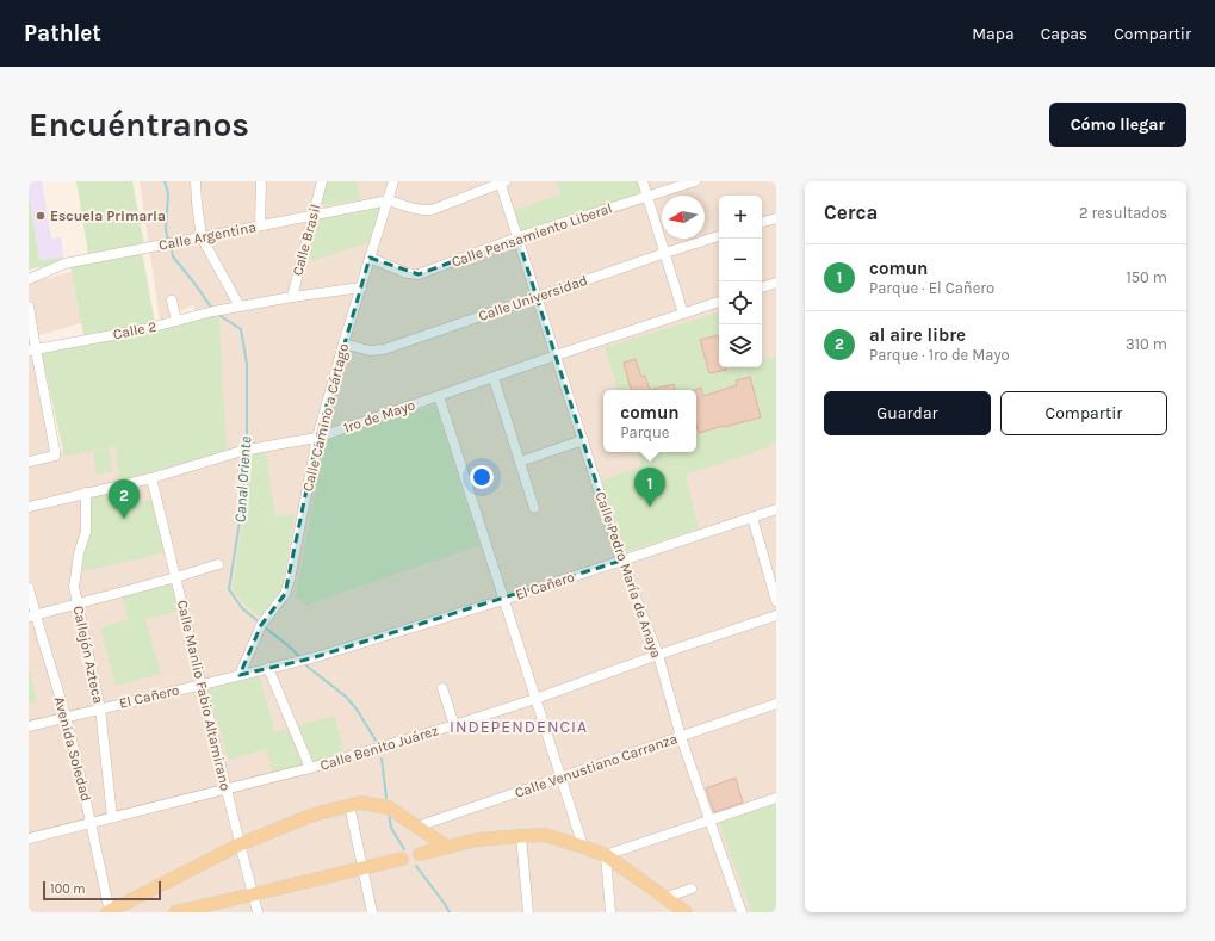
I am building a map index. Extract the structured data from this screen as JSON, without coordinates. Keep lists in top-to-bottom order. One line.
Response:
{"streets":{"street":["Calle Pensamiento Liberal","Calle Argentina","Calle Brasil","Calle Universidad","Calle 2","1ro de Mayo","Calle Camino a Cártago","Calle Pedro María de Anaya","El Cañero","Callejón Azteca","Calle Manlio Fabio Altamirano","Calle Benito Juárez","Avenida Soledad","Calle Venustiano Carranza"]},"crossings":[["Calle Pensamiento Liberal","Calle Camino a Cártago"],["Calle Pensamiento Liberal","Calle Pedro María de Anaya"],["Calle Argentina","Calle Brasil"],["Calle Argentina","Calle Camino a Cártago"],["Calle Brasil","Calle 2"],["Calle Universidad","Calle Camino a Cártago"],["Calle Universidad","Calle Pedro María de Anaya"],["Calle 2","Calle Camino a Cártago"],["1ro de Mayo","Calle Camino a Cártago"],["1ro de Mayo","Calle Pedro María de Anaya"],["1ro de Mayo","Callejón Azteca"],["1ro de Mayo","Calle Manlio Fabio Altamirano"],["Calle Camino a Cártago","El Cañero"],["Calle Pedro María de Anaya","El Cañero"],["Calle Pedro María de Anaya","Calle Benito Juárez"],["Calle Pedro María de Anaya","Calle Venustiano Carranza"],["El Cañero","Callejón Azteca"],["El Cañero","Calle Manlio Fabio Altamirano"],["El Cañero","Avenida Soledad"],["Callejón Azteca","Calle Benito Juárez"],["Calle Manlio Fabio Altamirano","Calle Benito Juárez"],["Calle Benito Juárez","Avenida Soledad"]],"districts":["INDEPENDENCIA"],"water":["Canal Oriente"],"places":["Escuela Primaria"],"scale_bar":"100 m","north":"left","page":{"header":"Pathlet","nav":["Mapa","Capas","Compartir"],"buttons":["Cómo llegar",["Guardar","Compartir"]],"title":"Encuéntranos","heading":["Cerca","2 resultados"],"map_buttons":["+","−"],"list":[{"mark":"1","name":"comun","note":"Parque · El Cañero","value":"150 m"},{"mark":"2","name":"al aire libre","note":"Parque · 1ro de Mayo","value":"310 m"}],"popup":["comun","Parque"],"pins":["1","2"],"scale":"100 m"}}
